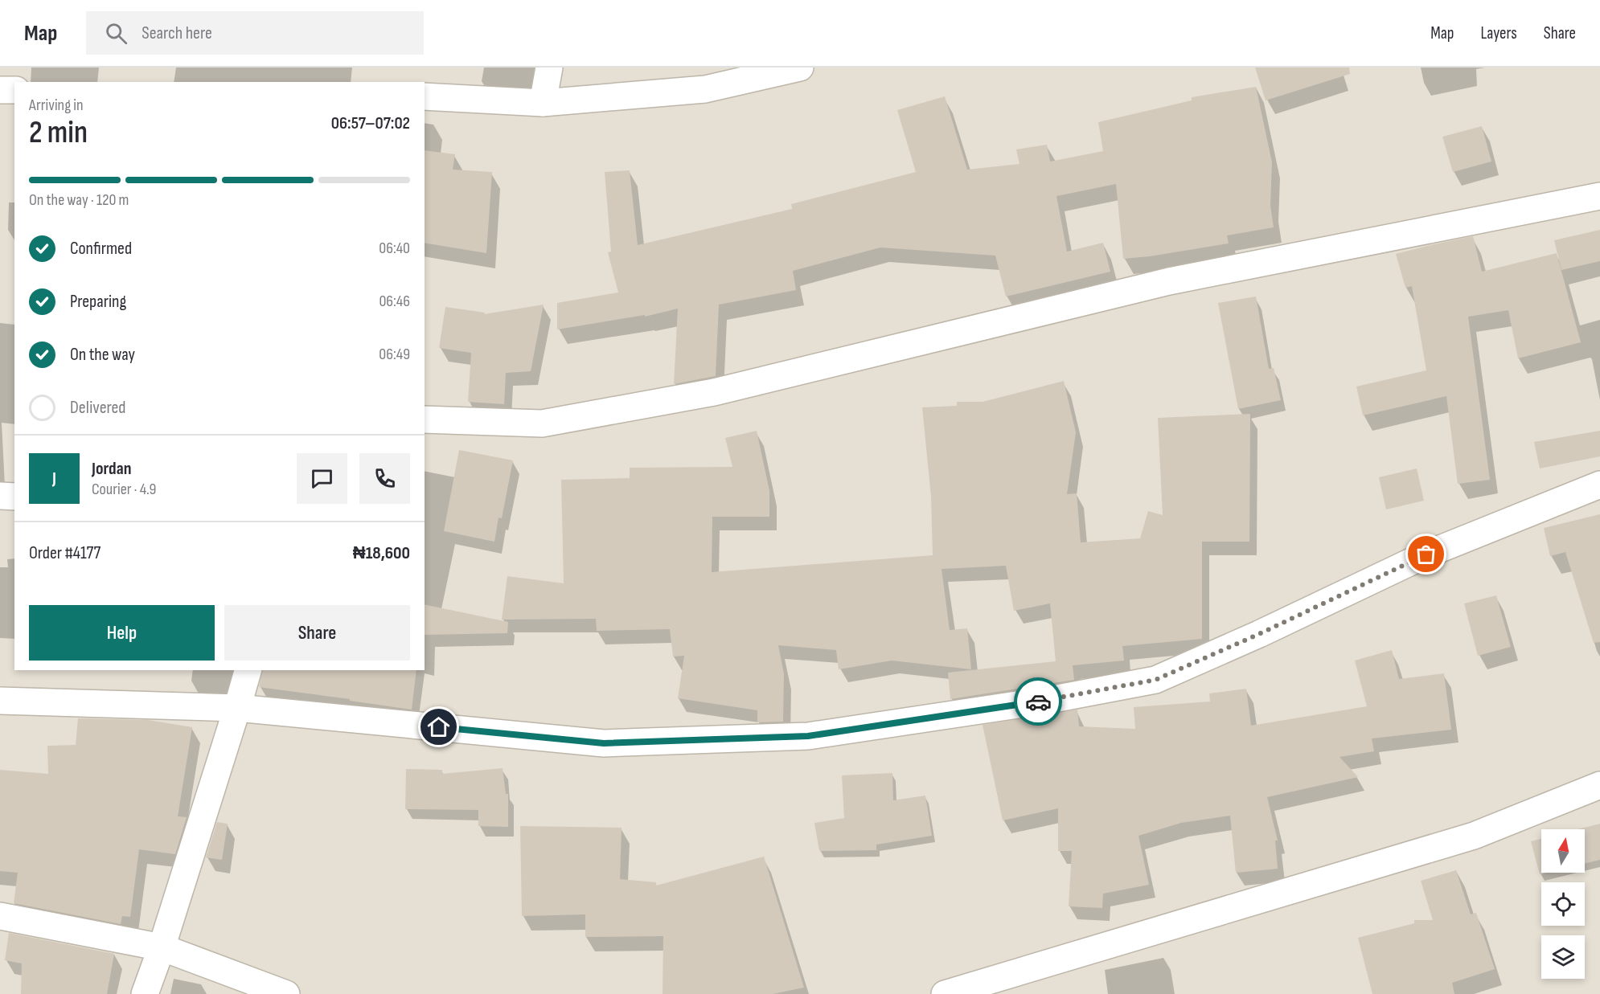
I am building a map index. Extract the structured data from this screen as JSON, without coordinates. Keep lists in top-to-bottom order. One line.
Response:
{"north":"top","page":{"header":"Map","search":"Search here","nav":["Map","Layers","Share"],"heading":["2 min","Arriving in","06:57–07:02"],"panel":["Jordan","Courier · 4.9","Order #4177","₦18,600"],"bar":"On the way · 120 m","list":[["Confirmed","06:40"],["Preparing","06:46"],["On the way","06:49"],"Delivered"],"round":"J","buttons":["Help","Share"]}}
